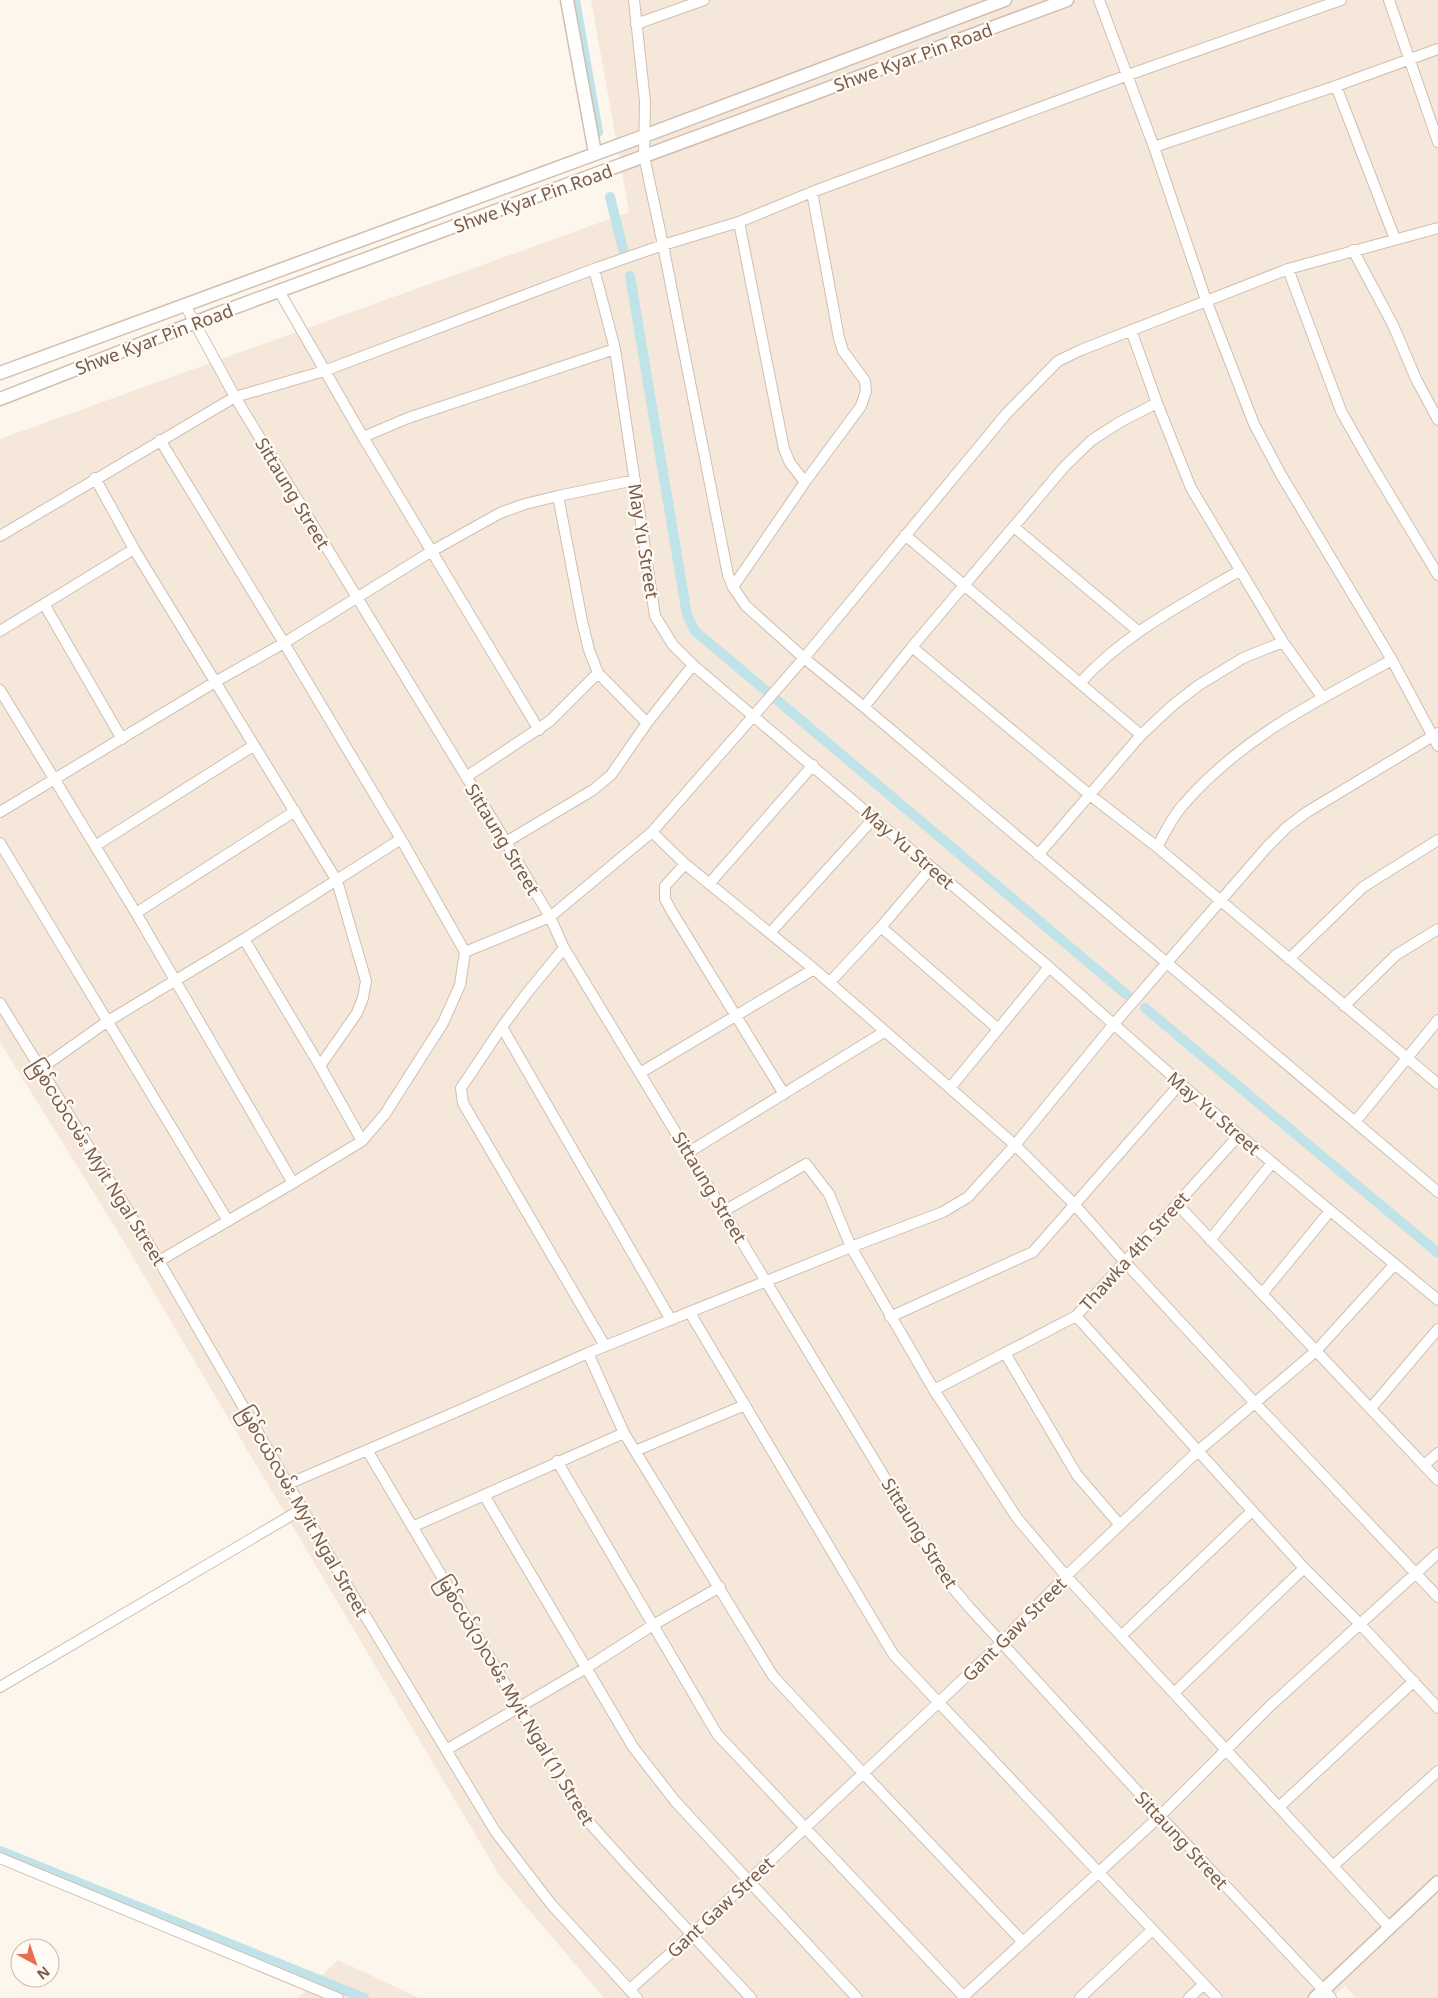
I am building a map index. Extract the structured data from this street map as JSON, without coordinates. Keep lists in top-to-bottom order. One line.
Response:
{"streets":{"street":["Shwe Kyar Pin Road","Sittaung Street","May Yu Street","မြစ်ငယ်လမ်း Myit Ngal Street","Thawka 4th Street","Gant Gaw Street","မြစ်ငယ်(၁)လမ်း Myit Ngal (1) Street"]},"crossings":[["Shwe Kyar Pin Road","Sittaung Street"],["Sittaung Street","Gant Gaw Street"],["May Yu Street","Thawka 4th Street"],["May Yu Street","Gant Gaw Street"],["မြစ်ငယ်လမ်း Myit Ngal Street","Gant Gaw Street"],["Gant Gaw Street","မြစ်ငယ်(၁)လမ်း Myit Ngal (1) Street"]],"north":"bottom right"}
